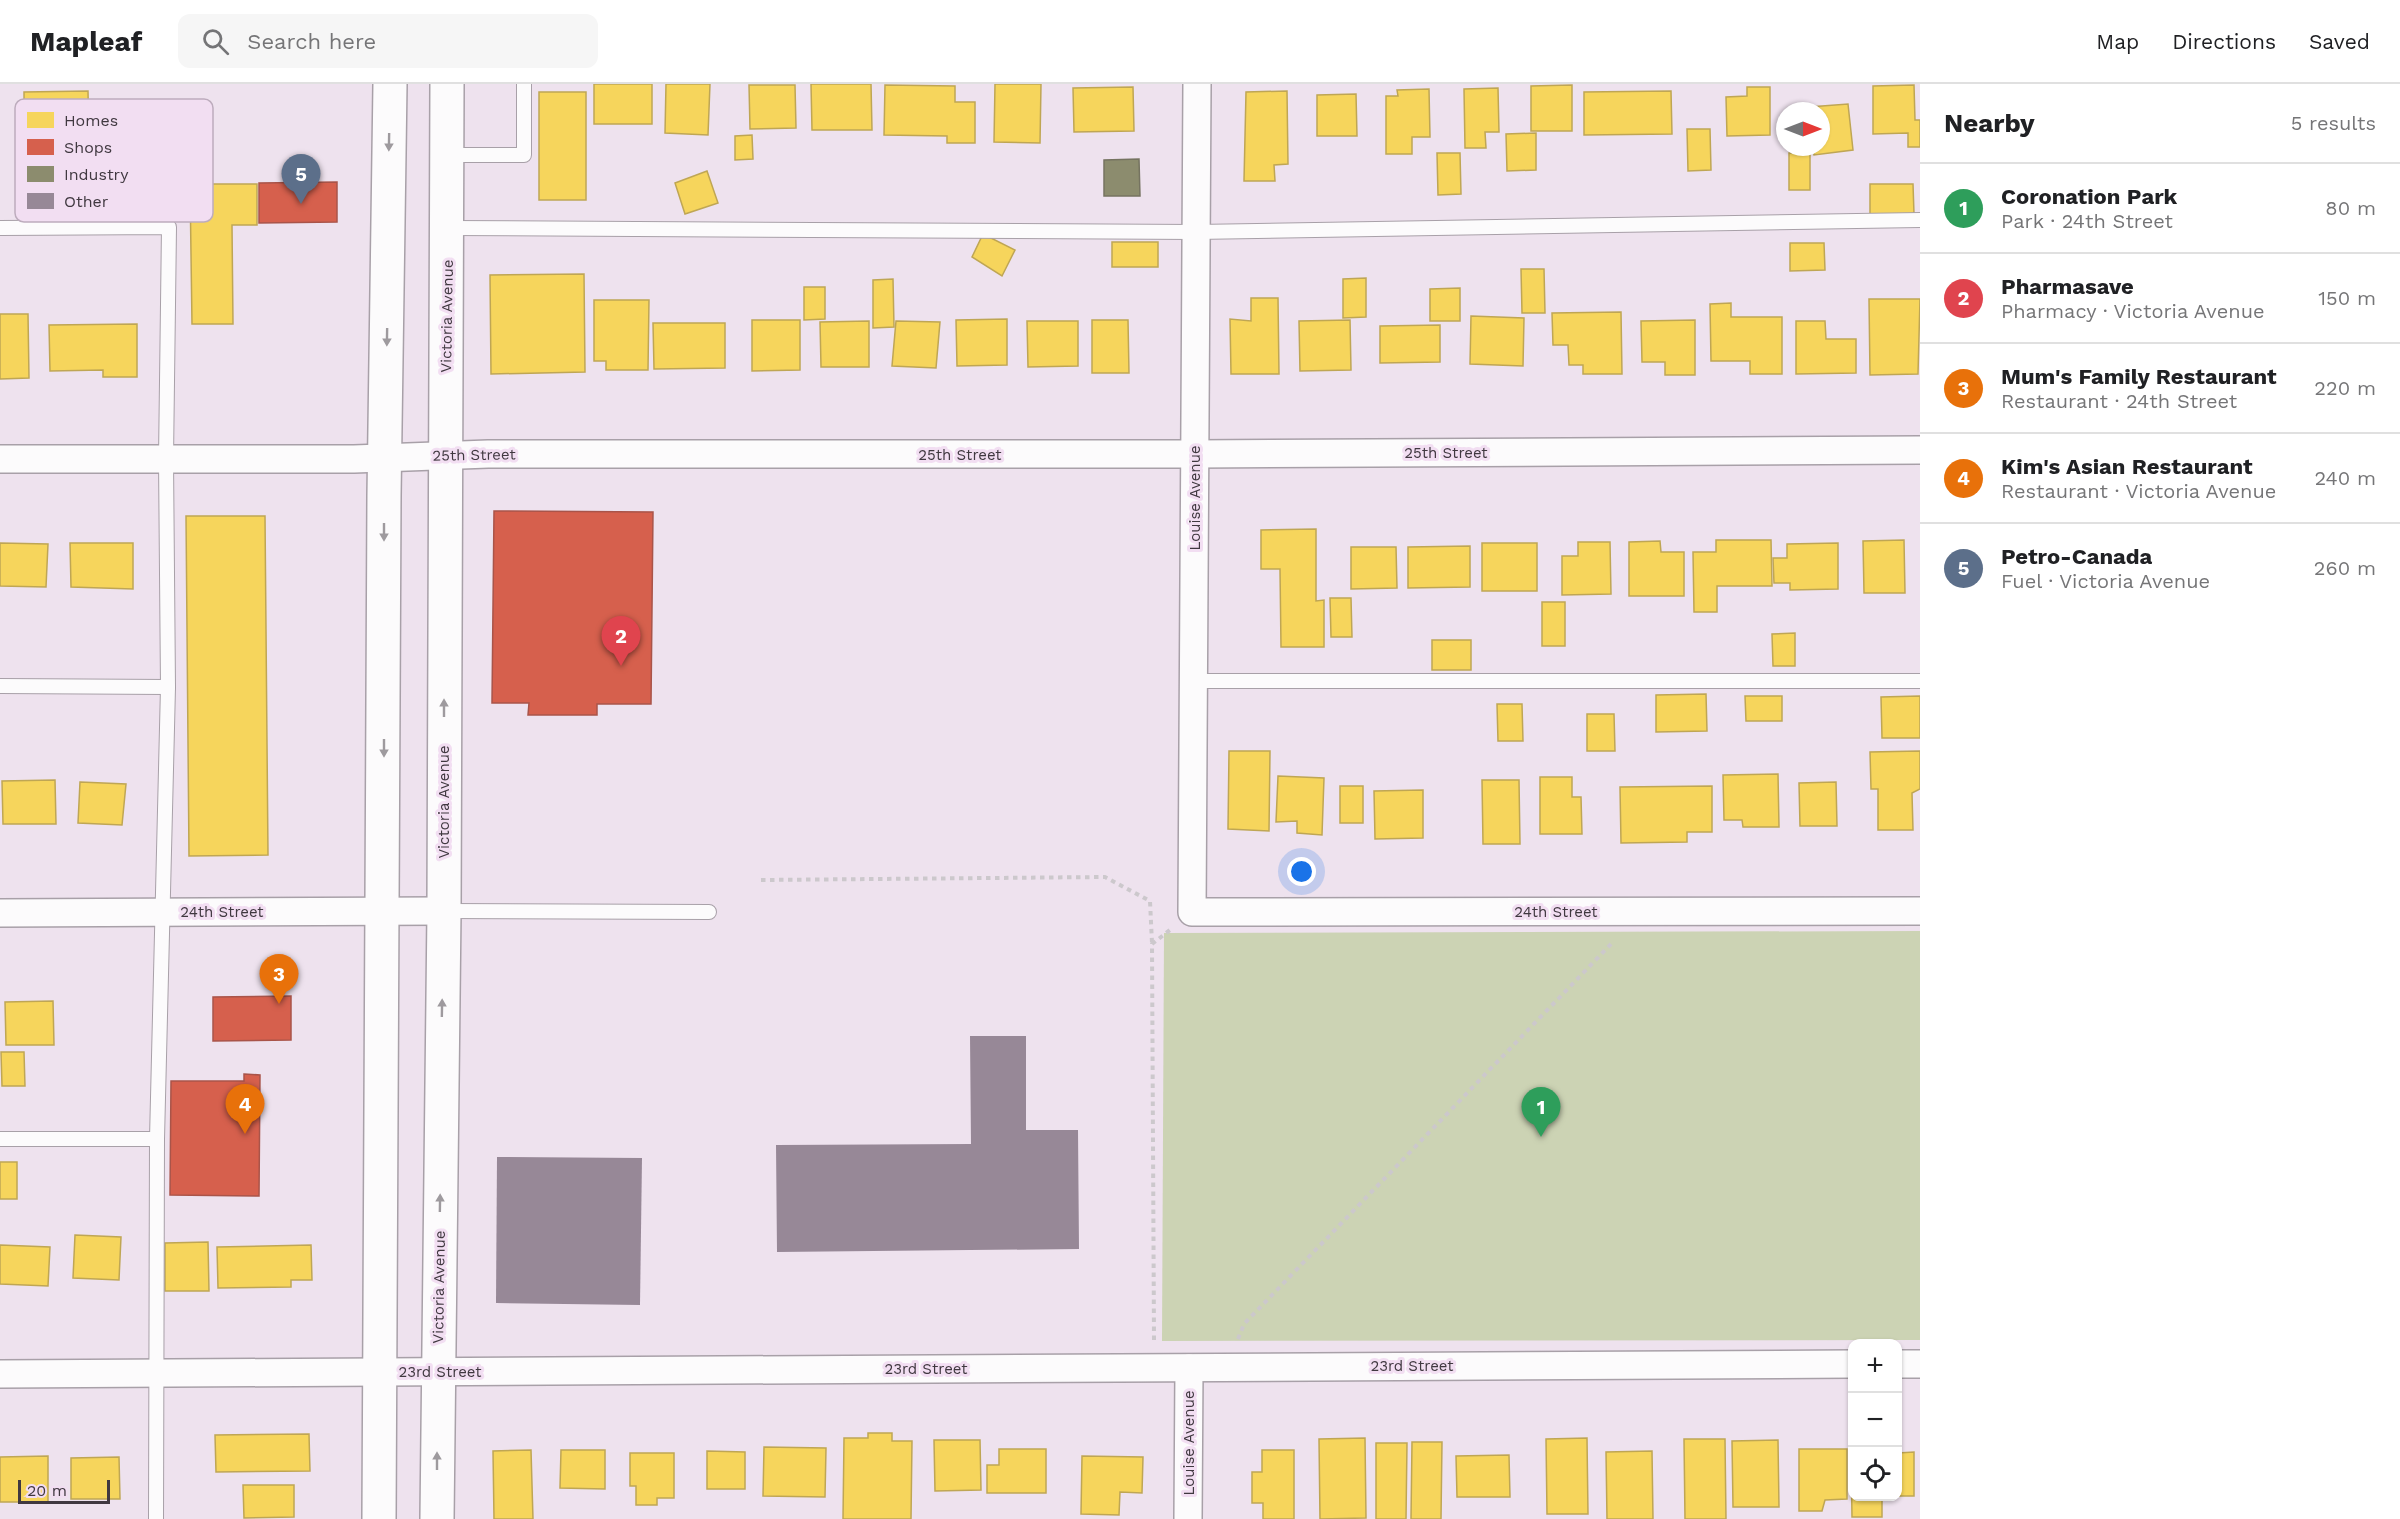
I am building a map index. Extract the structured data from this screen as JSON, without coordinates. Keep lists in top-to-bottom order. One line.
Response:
{"streets":{"main road":["Victoria Avenue"],"street":["25th Street","Louise Avenue","24th Street","23rd Street"]},"crossings":[["Victoria Avenue","25th Street"],["Victoria Avenue","24th Street"],["Victoria Avenue","23rd Street"],["25th Street","Louise Avenue"],["Louise Avenue","24th Street"],["Louise Avenue","23rd Street"]],"legend":["Homes","Shops","Industry","Other"],"scale_bar":"20 m","north":"right","page":{"header":"Mapleaf","search":"Search here","nav":["Map","Directions","Saved"],"heading":["Nearby","5 results"],"pins":["5","2","3","4","1"],"list":[{"mark":"1","name":"Coronation Park","note":"Park · 24th Street","value":"80 m"},{"mark":"2","name":"Pharmasave","note":"Pharmacy · Victoria Avenue","value":"150 m"},{"mark":"3","name":"Mum's Family Restaurant","note":"Restaurant · 24th Street","value":"220 m"},{"mark":"4","name":"Kim's Asian Restaurant","note":"Restaurant · Victoria Avenue","value":"240 m"},{"mark":"5","name":"Petro-Canada","note":"Fuel · Victoria Avenue","value":"260 m"}],"map_buttons":["+","−"],"scale":"20 m"}}
